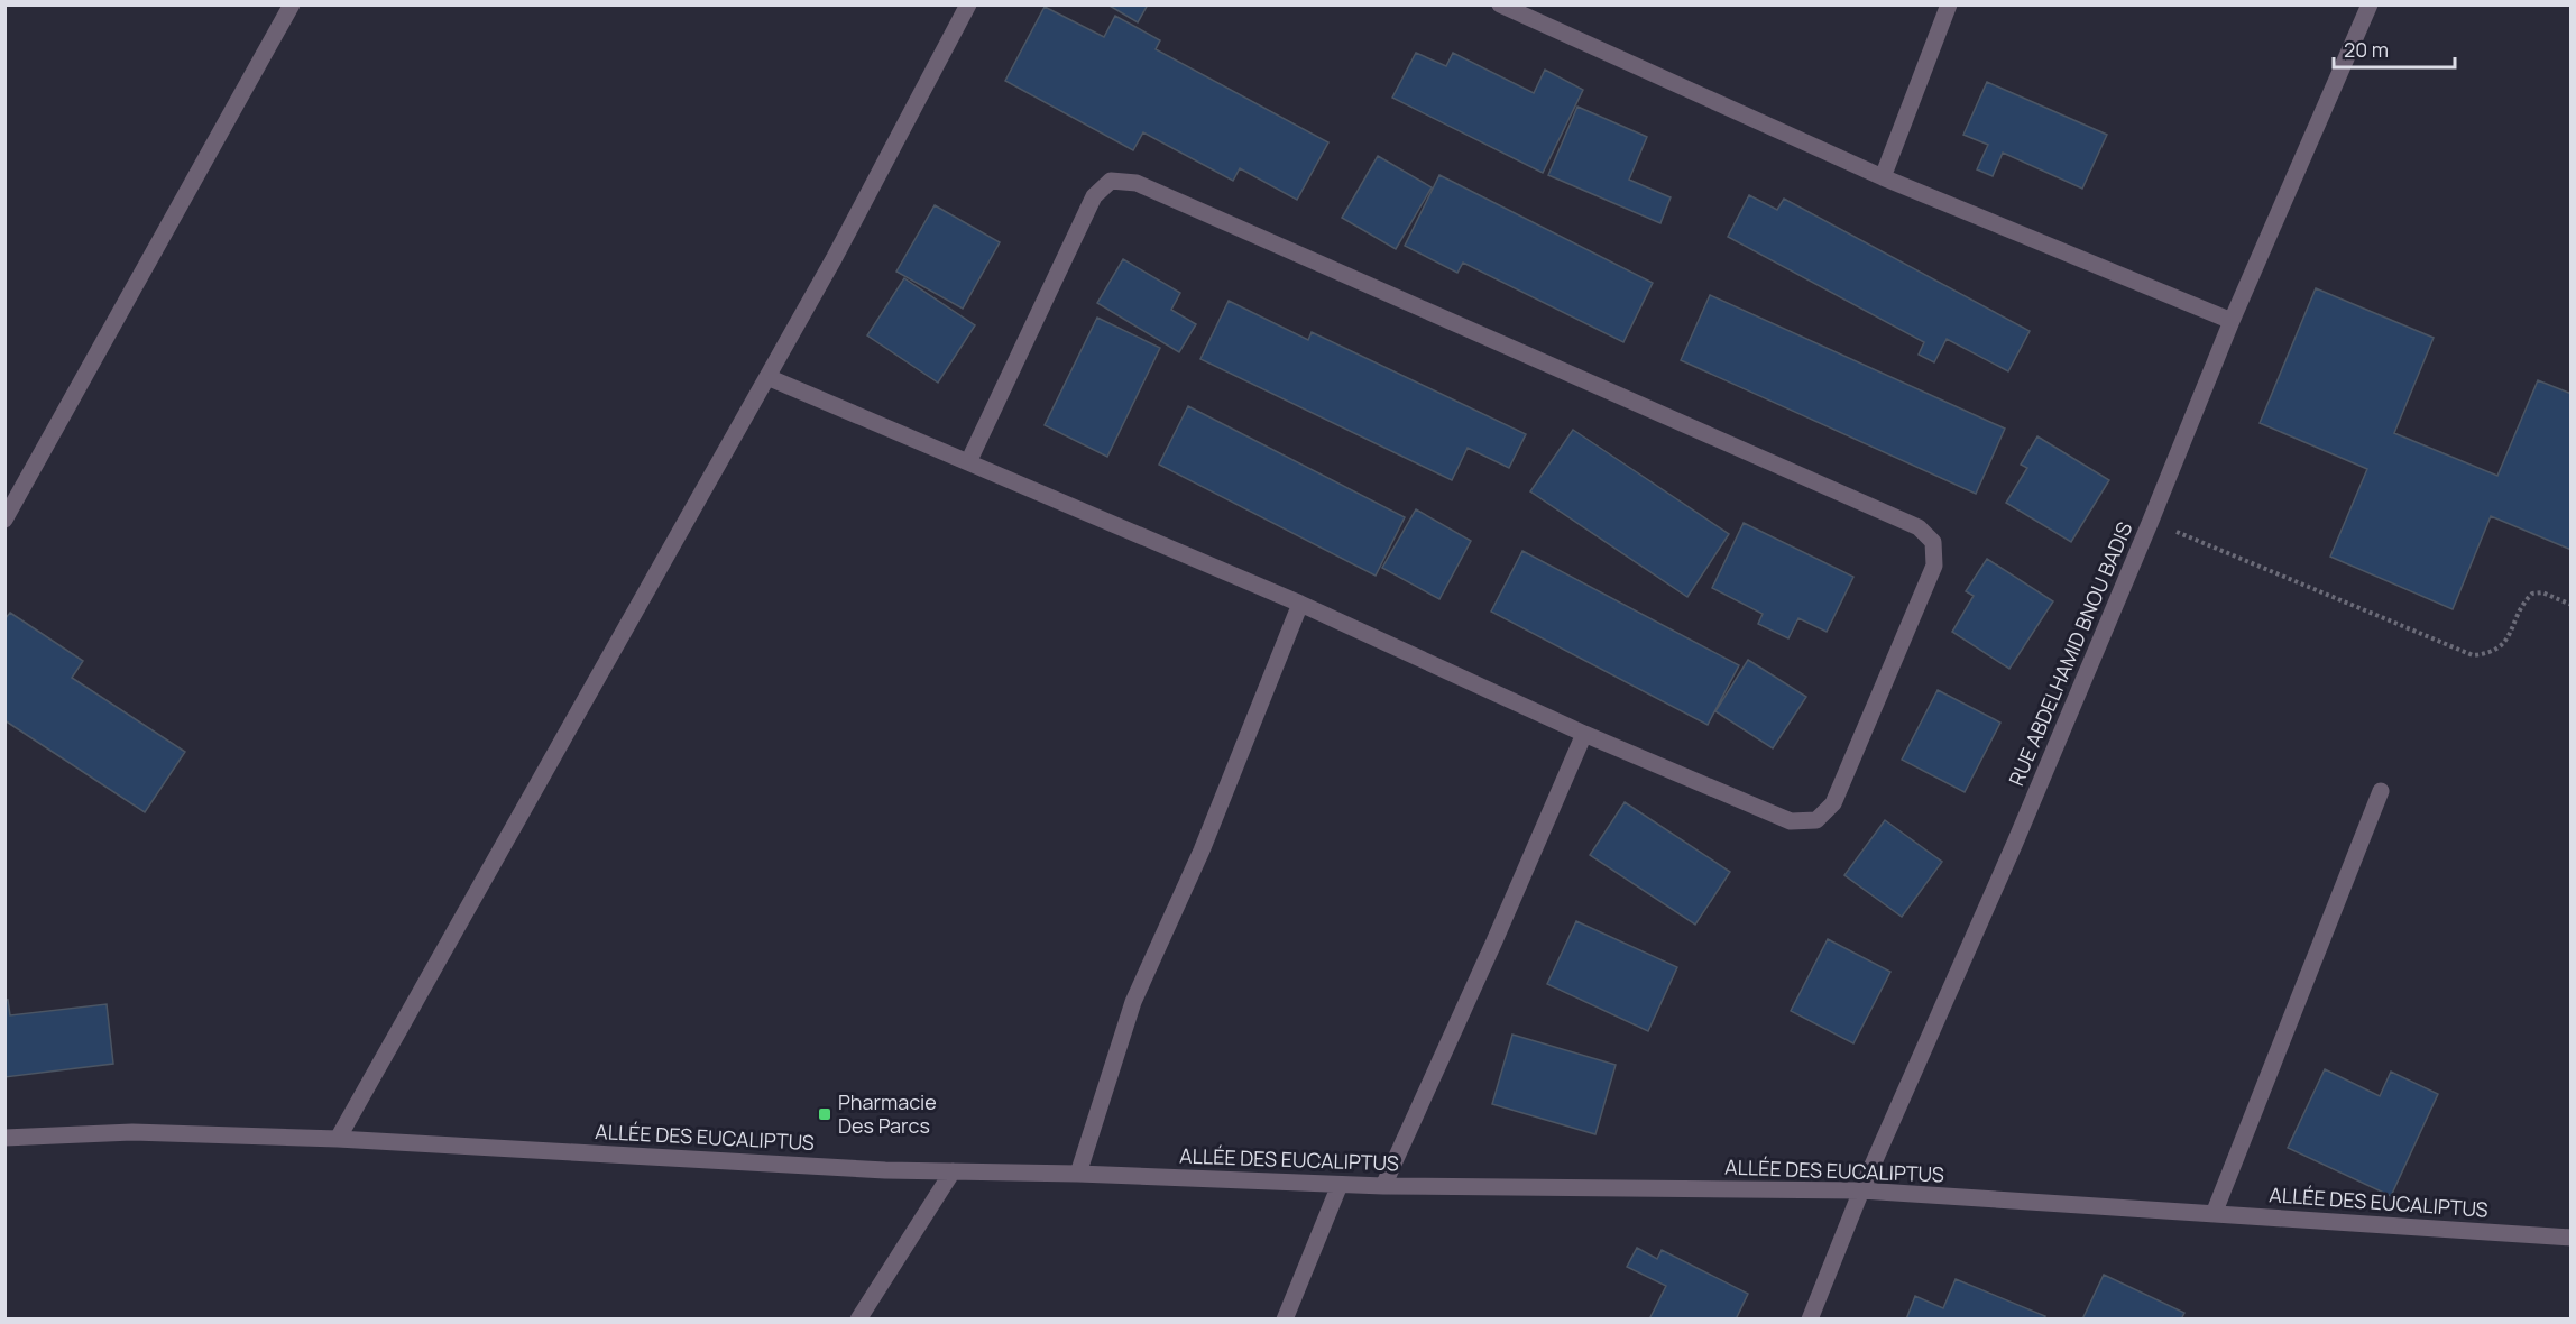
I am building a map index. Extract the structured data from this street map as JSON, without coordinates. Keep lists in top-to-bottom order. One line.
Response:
{"streets":{"street":["RUE ABDELHAMID BNOU BADIS","ALLÉE DES EUCALIPTUS"]},"crossings":[["RUE ABDELHAMID BNOU BADIS","ALLÉE DES EUCALIPTUS"]],"places":{"transit":["Pharmacie Des Parcs"]},"scale_bar":"20 m"}
